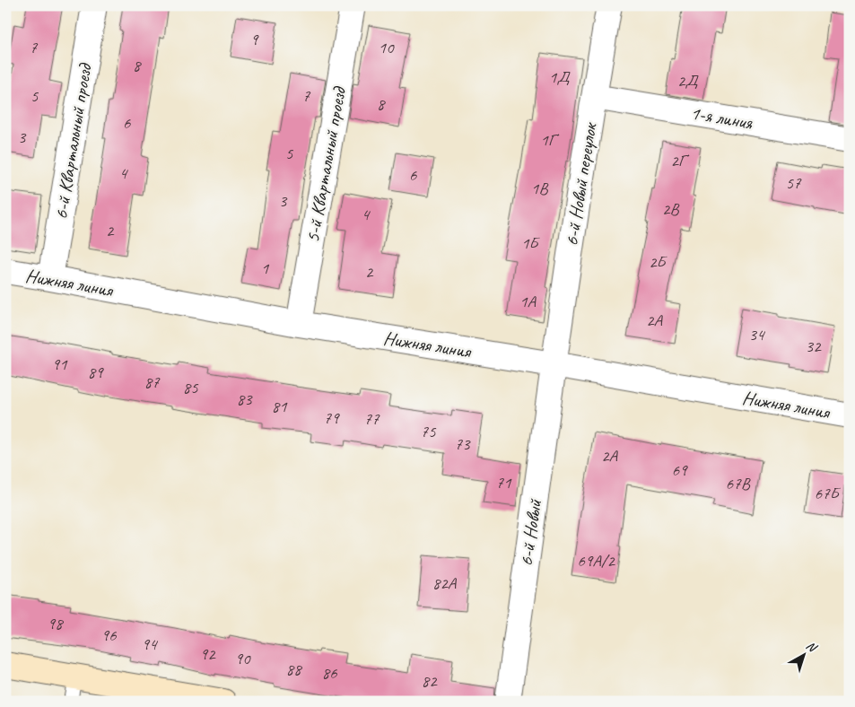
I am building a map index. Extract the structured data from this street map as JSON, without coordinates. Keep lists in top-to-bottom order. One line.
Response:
{"streets":{"street":["1-я линия","6-й Квартальный проезд","5-й Квартальный проезд","6-й Новый переулок","Нижняя линия","6-й Новый"]},"crossings":[["1-я линия","6-й Новый переулок"],["6-й Квартальный проезд","Нижняя линия"],["5-й Квартальный проезд","Нижняя линия"],["6-й Новый переулок","Нижняя линия"],["6-й Новый переулок","6-й Новый"],["Нижняя линия","6-й Новый"]],"house_numbers":["9","7","10","8","1Д","2Д","5","7","8","6","3","1Г","5","2Г","4","6","57","1В","3","2В","4","2","1Б","2Б","1","2","1А","2А","34","32","91","89","87","85","83","81","79","77","75","73","2А","69","71","67В","67Б","69А/2","82А","98","96","94","92","90","88","86","82"],"north":"top right"}
